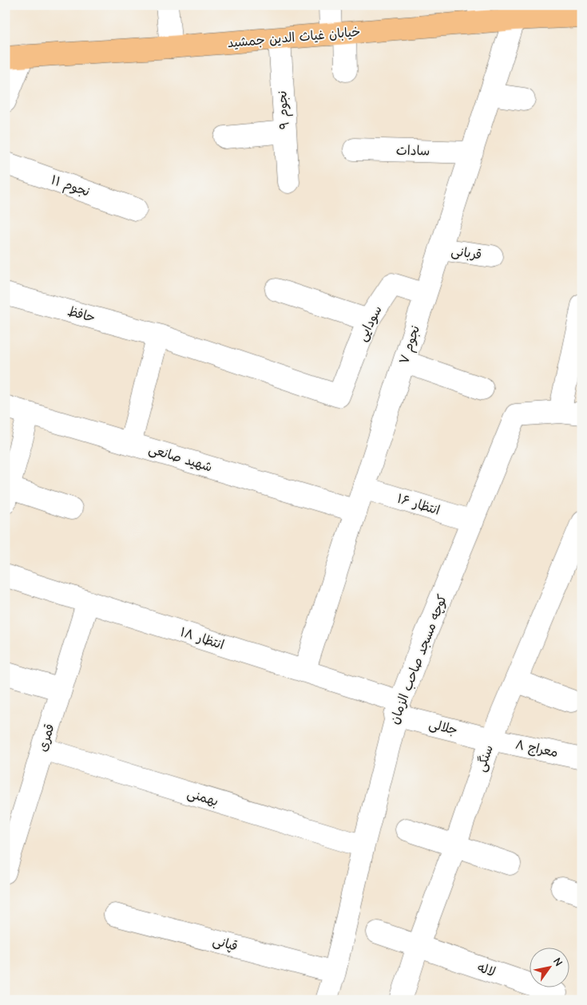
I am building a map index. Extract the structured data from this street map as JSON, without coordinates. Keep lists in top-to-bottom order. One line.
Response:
{"streets":{"main road":["خیابان غیاث الدین جمشید"],"street":["نجوم ۹","سادات","نجوم ۱۱","قربانی","حافظ","سودایی","نجوم ۷","شهید صانعی","انتظار ۱۶","انتظار ۱۸","کوچه مسجد صاحب الزمان","جلالی","قمری","معراج ۸","سنگی","بهمنی","قپانی","لاله"]},"crossings":[["خیابان غیاث الدین جمشید","نجوم ۹"],["خیابان غیاث الدین جمشید","نجوم ۷"],["سادات","نجوم ۷"],["قربانی","نجوم ۷"],["حافظ","سودایی"],["سودایی","نجوم ۷"],["نجوم ۷","شهید صانعی"],["نجوم ۷","انتظار ۱۶"],["نجوم ۷","انتظار ۱۸"],["انتظار ۱۶","کوچه مسجد صاحب الزمان"],["انتظار ۱۸","کوچه مسجد صاحب الزمان"],["انتظار ۱۸","جلالی"],["انتظار ۱۸","قمری"],["کوچه مسجد صاحب الزمان","جلالی"],["کوچه مسجد صاحب الزمان","بهمنی"],["کوچه مسجد صاحب الزمان","قپانی"],["جلالی","معراج ۸"],["جلالی","سنگی"],["قمری","بهمنی"],["معراج ۸","سنگی"],["سنگی","لاله"]],"north":"top right"}
